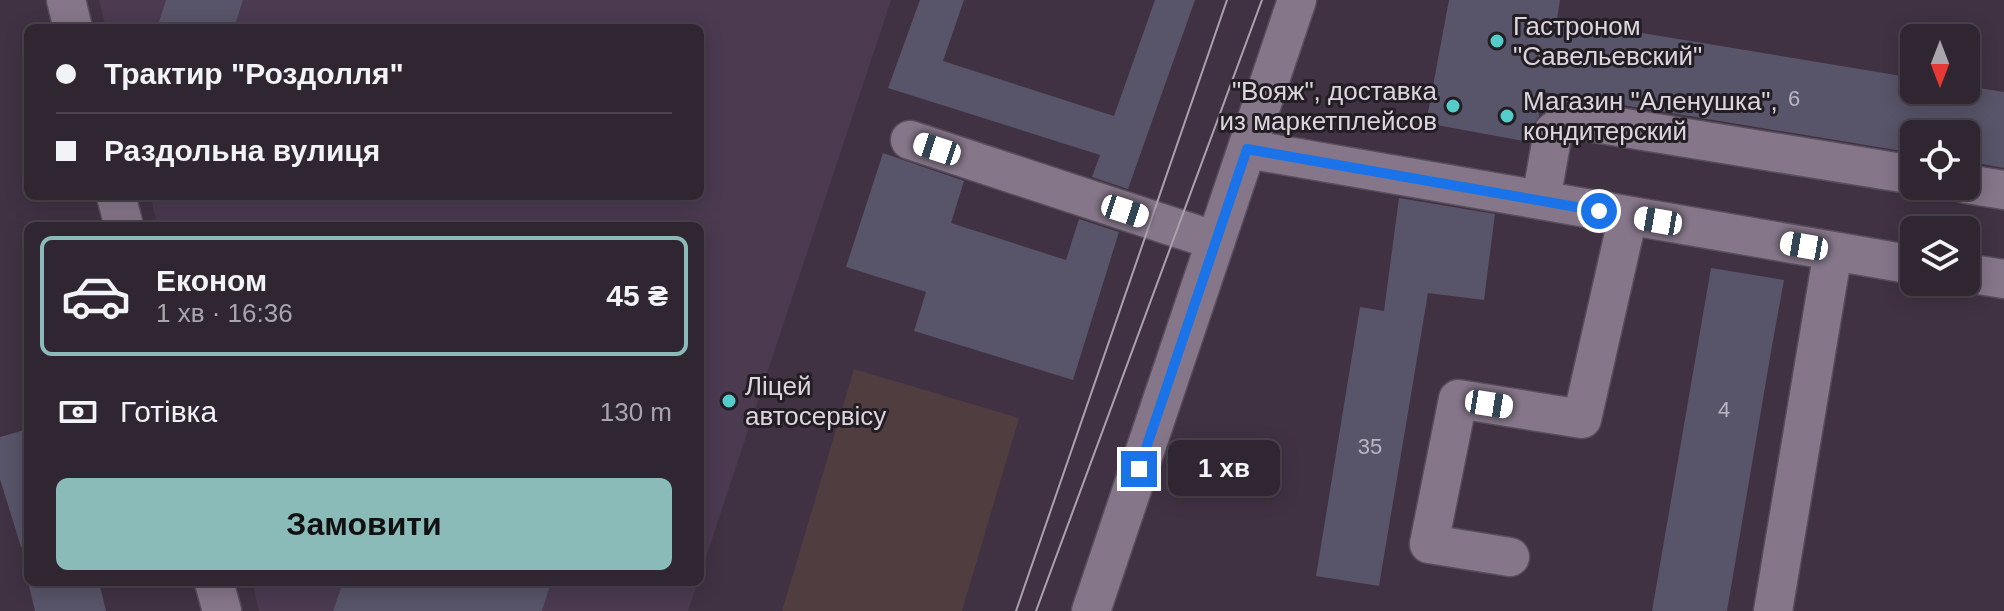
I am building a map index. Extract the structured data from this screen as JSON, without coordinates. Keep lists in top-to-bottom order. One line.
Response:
{"places":["Гастроном \"Савельевский\"","\"Вояж\", доставка из маркетплейсов","Магазин \"Аленушка\", кондитерский","Ліцей автосервісу"],"house_numbers":["6","4","35"],"north":"bottom","page":{"banner":["Трактир \"Роздолля\"","Раздольна вулиця"],"list":[{"name":"Економ","note":"1 хв · 16:36","value":"45 ₴"}],"pay":["Готівка","130 m"],"bubble":"1 хв","buttons":"Замовити"}}
